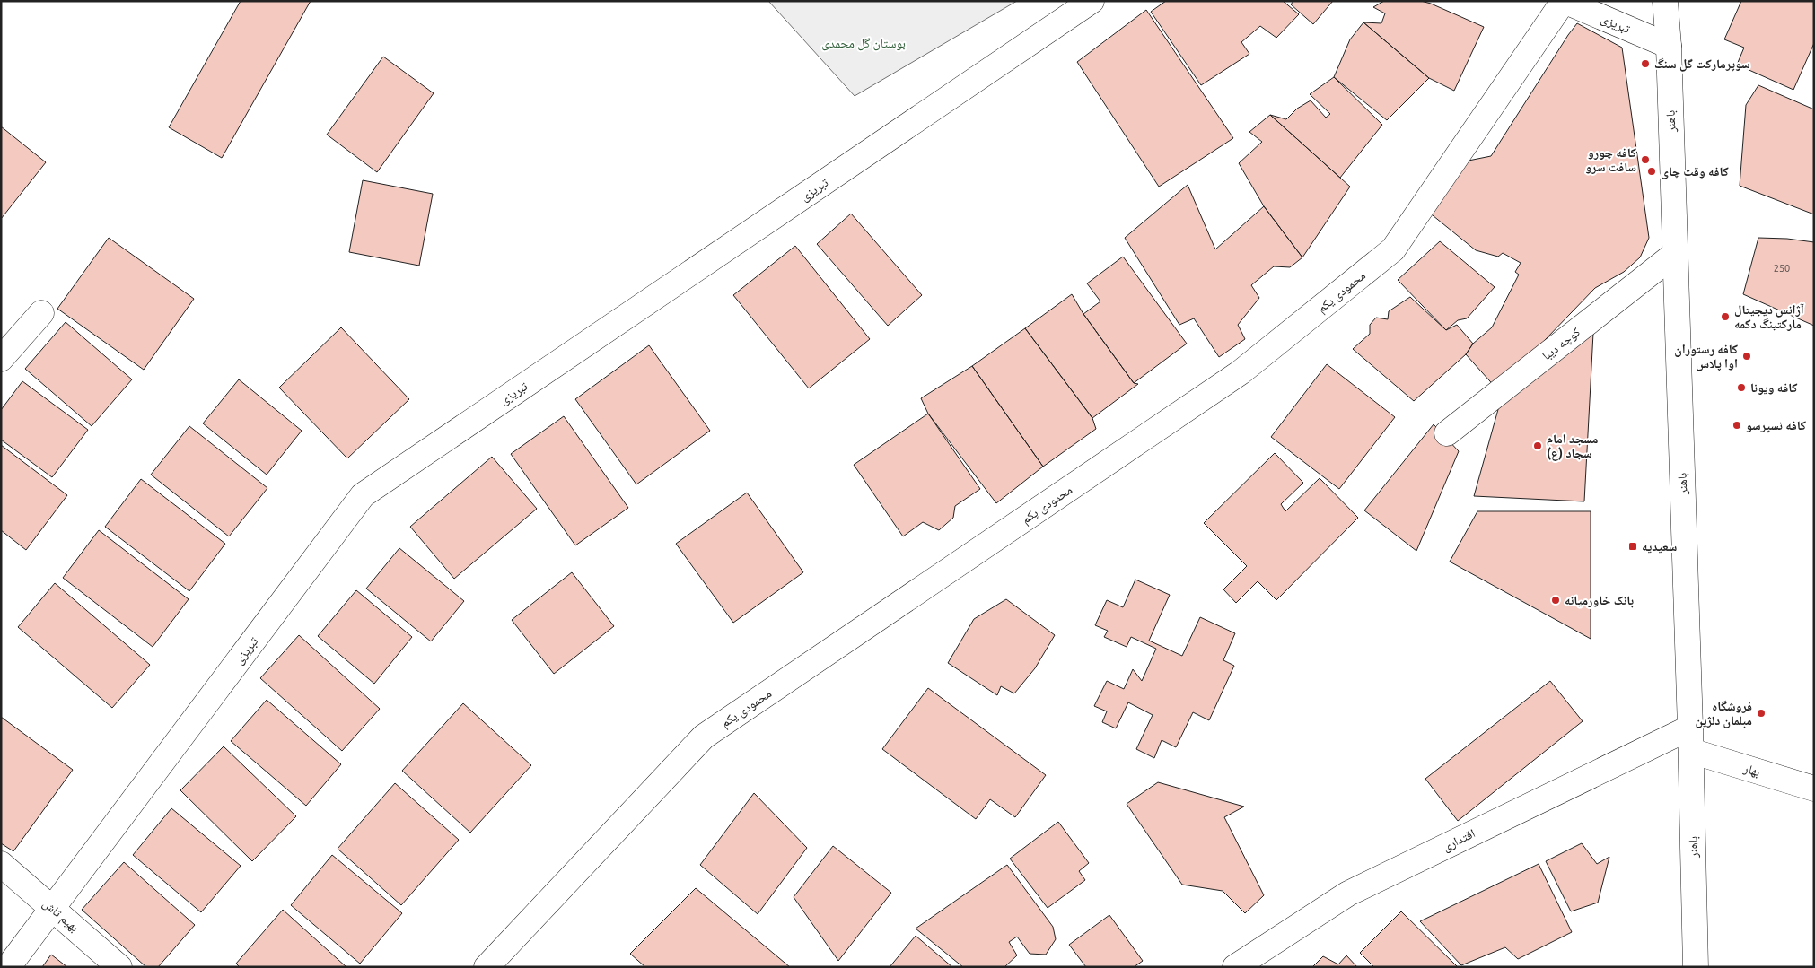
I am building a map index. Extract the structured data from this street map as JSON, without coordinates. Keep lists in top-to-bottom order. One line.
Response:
{"streets":{"street":["تبریزی","باهنر","محمودی یکم","کوچه دیبا","بهار","اقتداری","بهیم تاش"]},"crossings":[["تبریزی","باهنر"],["تبریزی","محمودی یکم"],["تبریزی","بهیم تاش"],["باهنر","کوچه دیبا"],["باهنر","بهار"],["باهنر","اقتداری"]],"parks":["بوستان گل محمدی"],"places":{"other":["سوپرمارکت گل سنگ","کافه چورو سافت سرو","کافه وقت چای","آژانس دیجیتال مارکتینگ دکمه","کافه رستوران اوا پلاس","کافه ویونا","کافه نسپرسو","مسجد امام سجاد (ع)","بانک خاورمیانه","فروشگاه مبلمان دلژین"],"transit":["سعیدیه"]},"house_numbers":["250"]}
